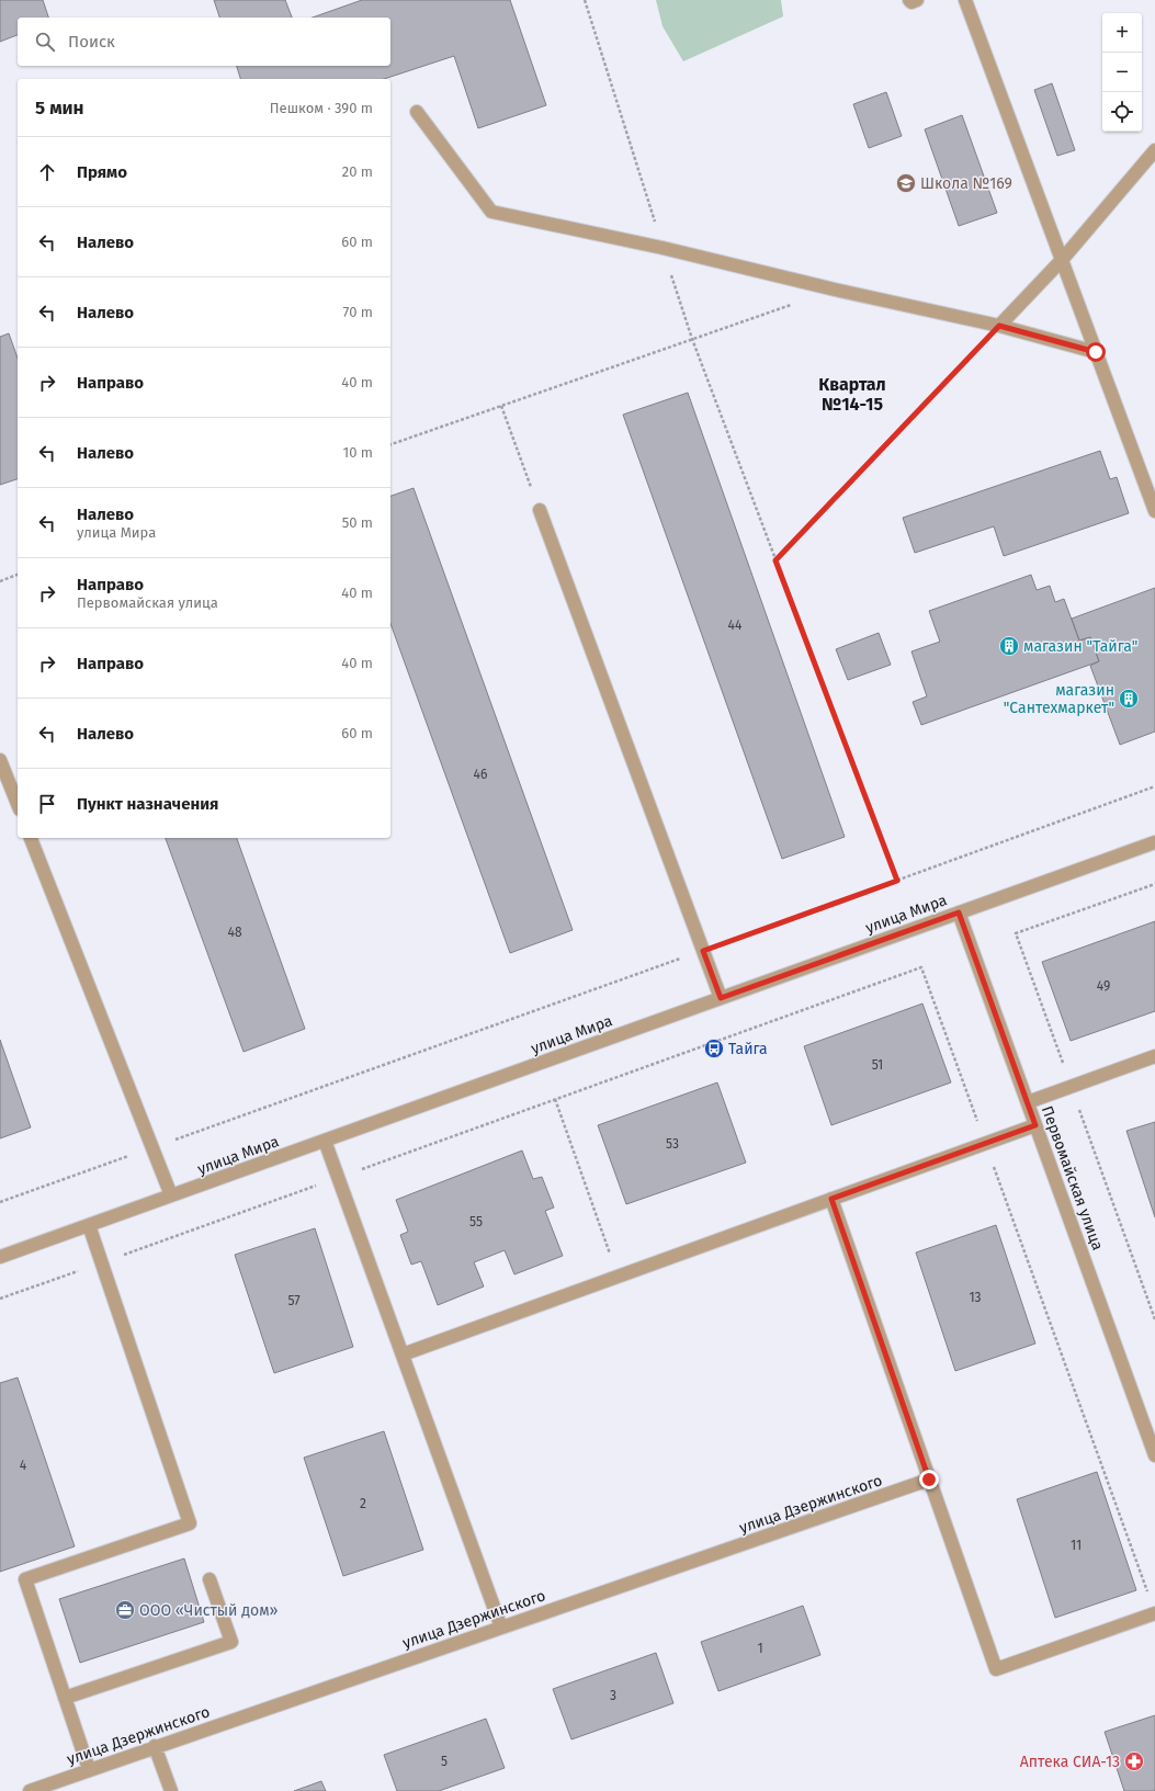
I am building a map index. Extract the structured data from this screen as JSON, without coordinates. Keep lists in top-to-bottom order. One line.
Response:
{"streets":{"street":["улица Мира","Первомайская улица","улица Дзержинского"]},"crossings":[["улица Мира","Первомайская улица"]],"districts":["Квартал №14-15"],"places":{"school or university":["Школа №169"],"building":["магазин \"Тайга\"","магазин \"Сантехмаркет\""],"bus stop":["Тайга"],"office":["ООО «Чистый дом»"],"pharmacy":["Аптека СИА-13"]},"house_numbers":["44","46","48","49","51","53","55","13","57","4","2","11","1","3","5"],"page":{"map_buttons":["+","−"],"search":"Поиск","heading":["5 мин","Пешком · 390 m"],"list":[["Прямо","20 m"],["Налево","60 m"],["Налево","70 m"],["Направо","40 m"],["Налево","10 m"],["Налево","улица Мира","50 m"],["Направо","Первомайская улица","40 m"],["Направо","40 m"],["Налево","60 m"],"Пункт назначения"]}}
